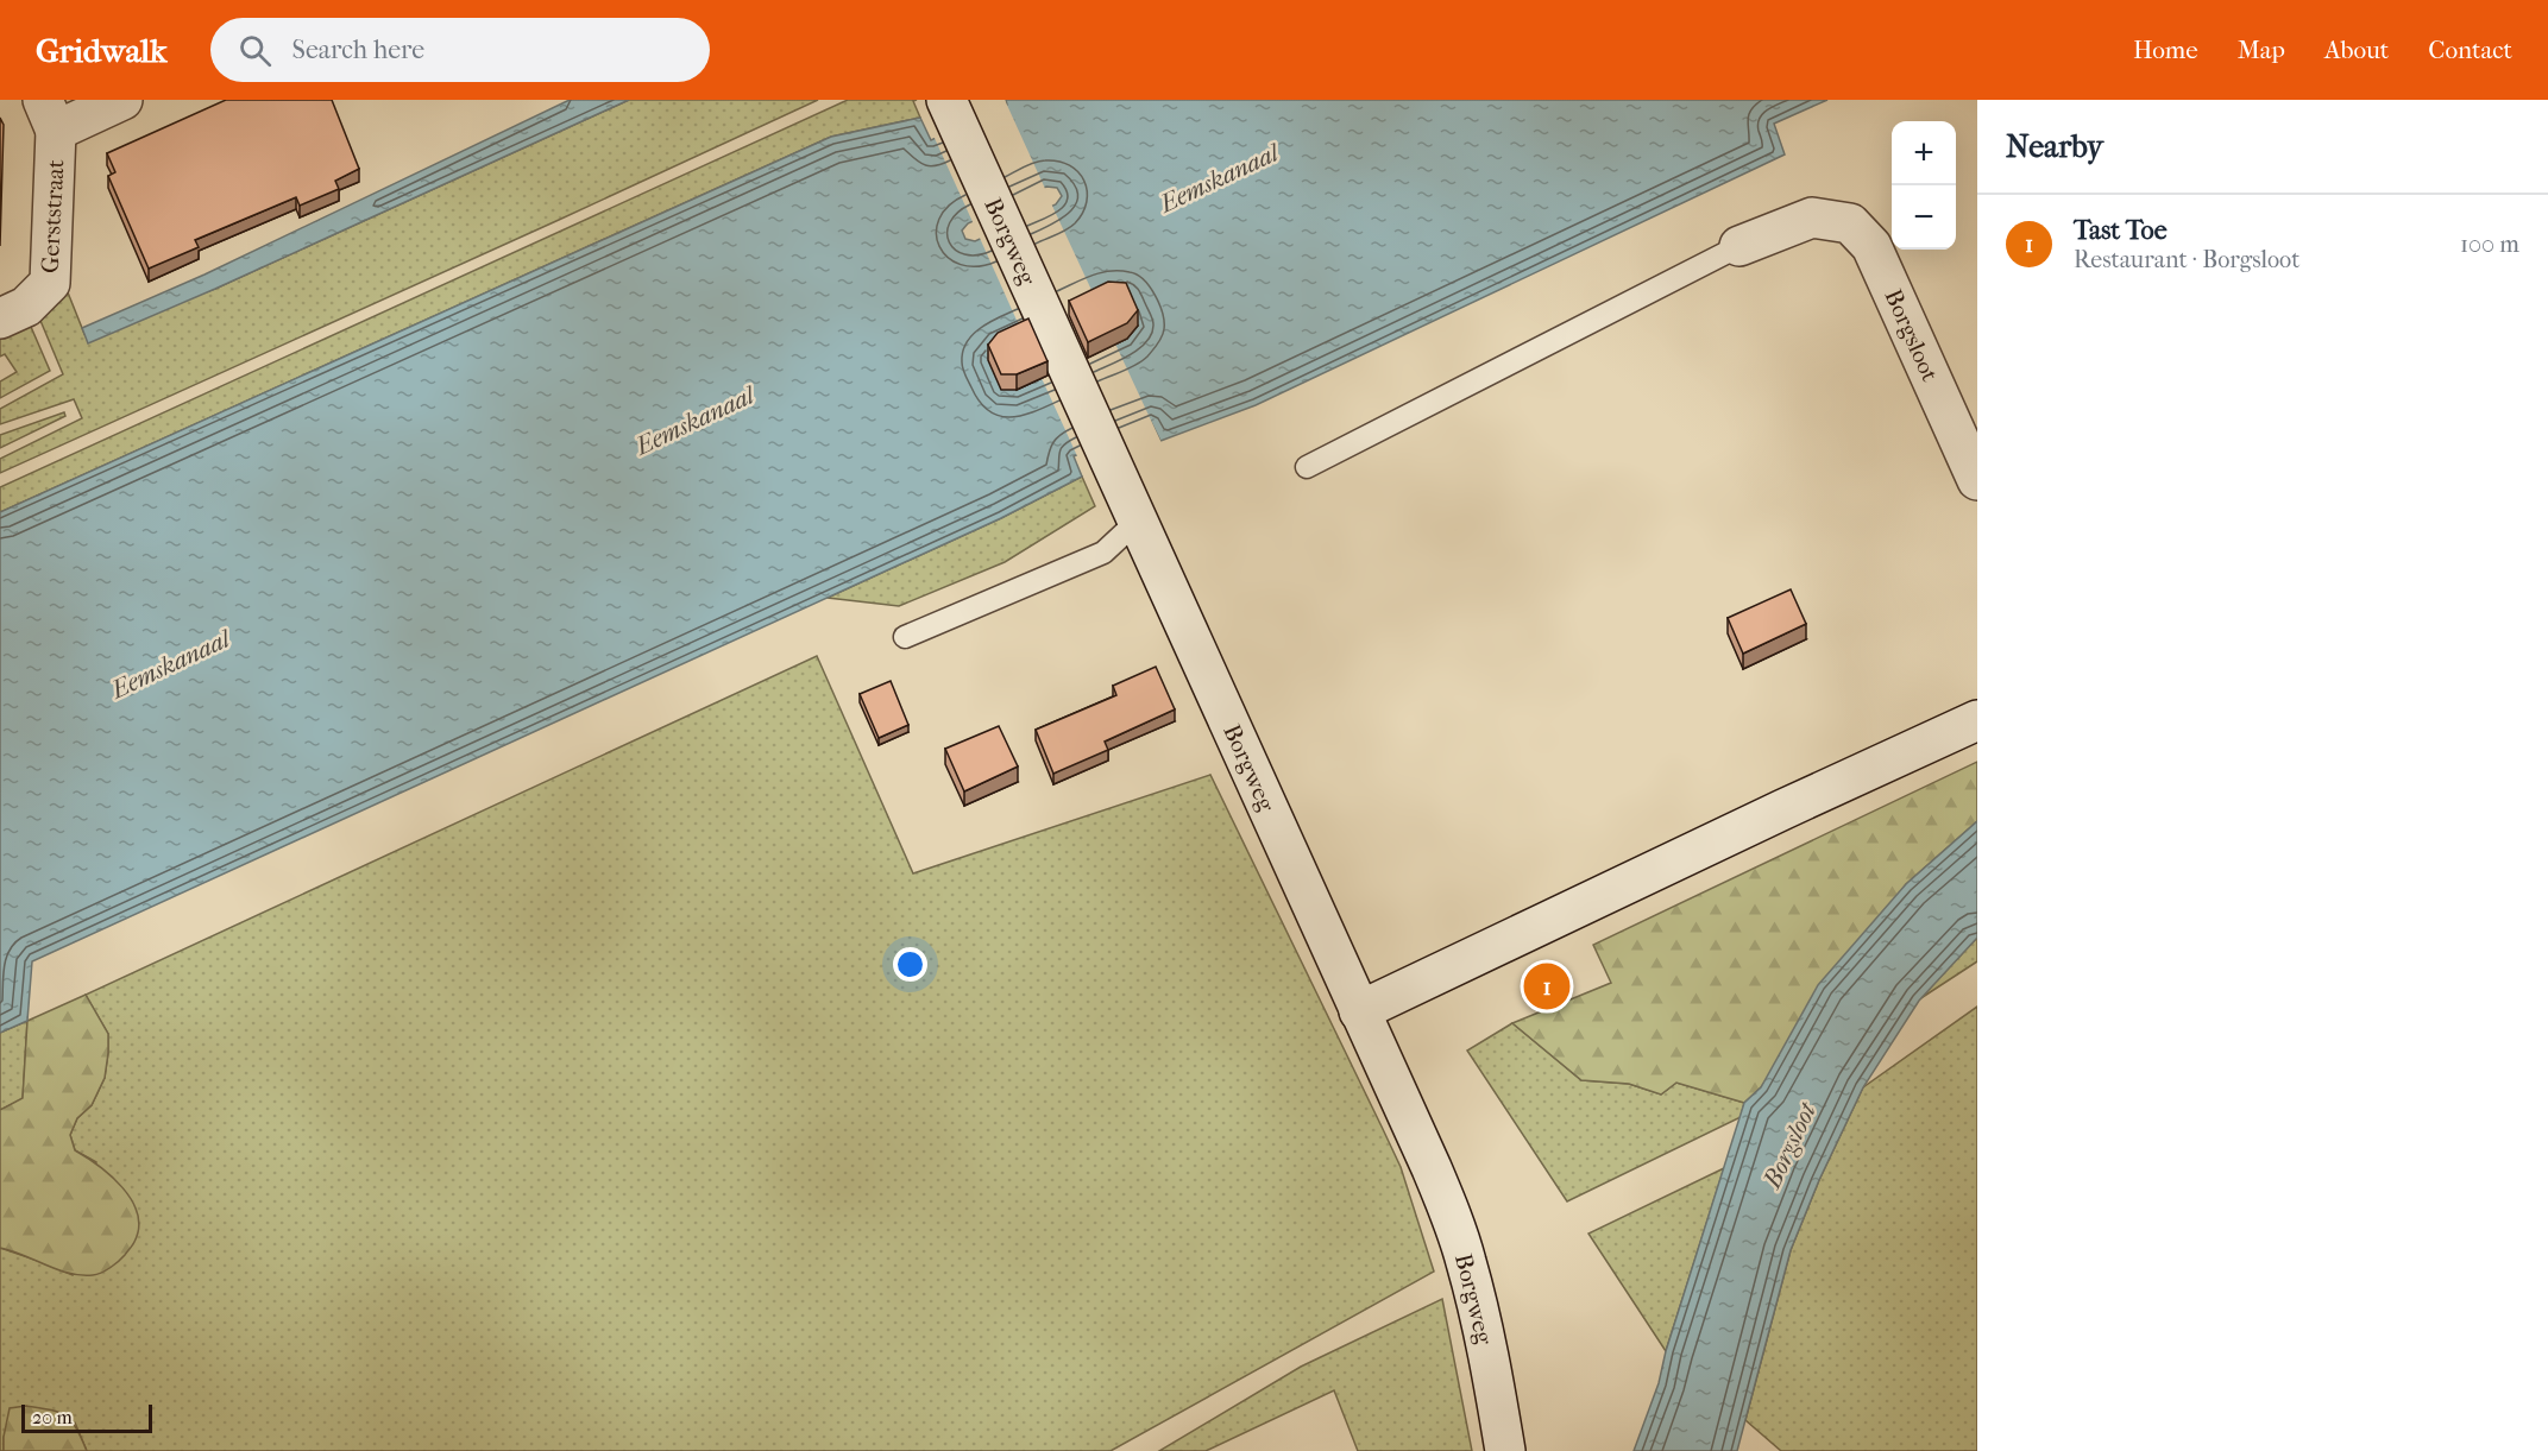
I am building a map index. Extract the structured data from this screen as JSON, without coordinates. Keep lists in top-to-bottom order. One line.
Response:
{"streets":{"main road":["Gerststraat","Borgweg","Borgsloot"]},"water":["Eemskanaal","Borgsloot"],"scale_bar":"20 m","page":{"header":"Gridwalk","search":"Search here","nav":["Home","Map","About","Contact"],"heading":"Nearby","map_buttons":["+","−"],"list":[{"mark":"1","name":"Tast Toe","note":"Restaurant · Borgsloot","value":"100 m"}],"pins":"1","scale":"20 m"}}
